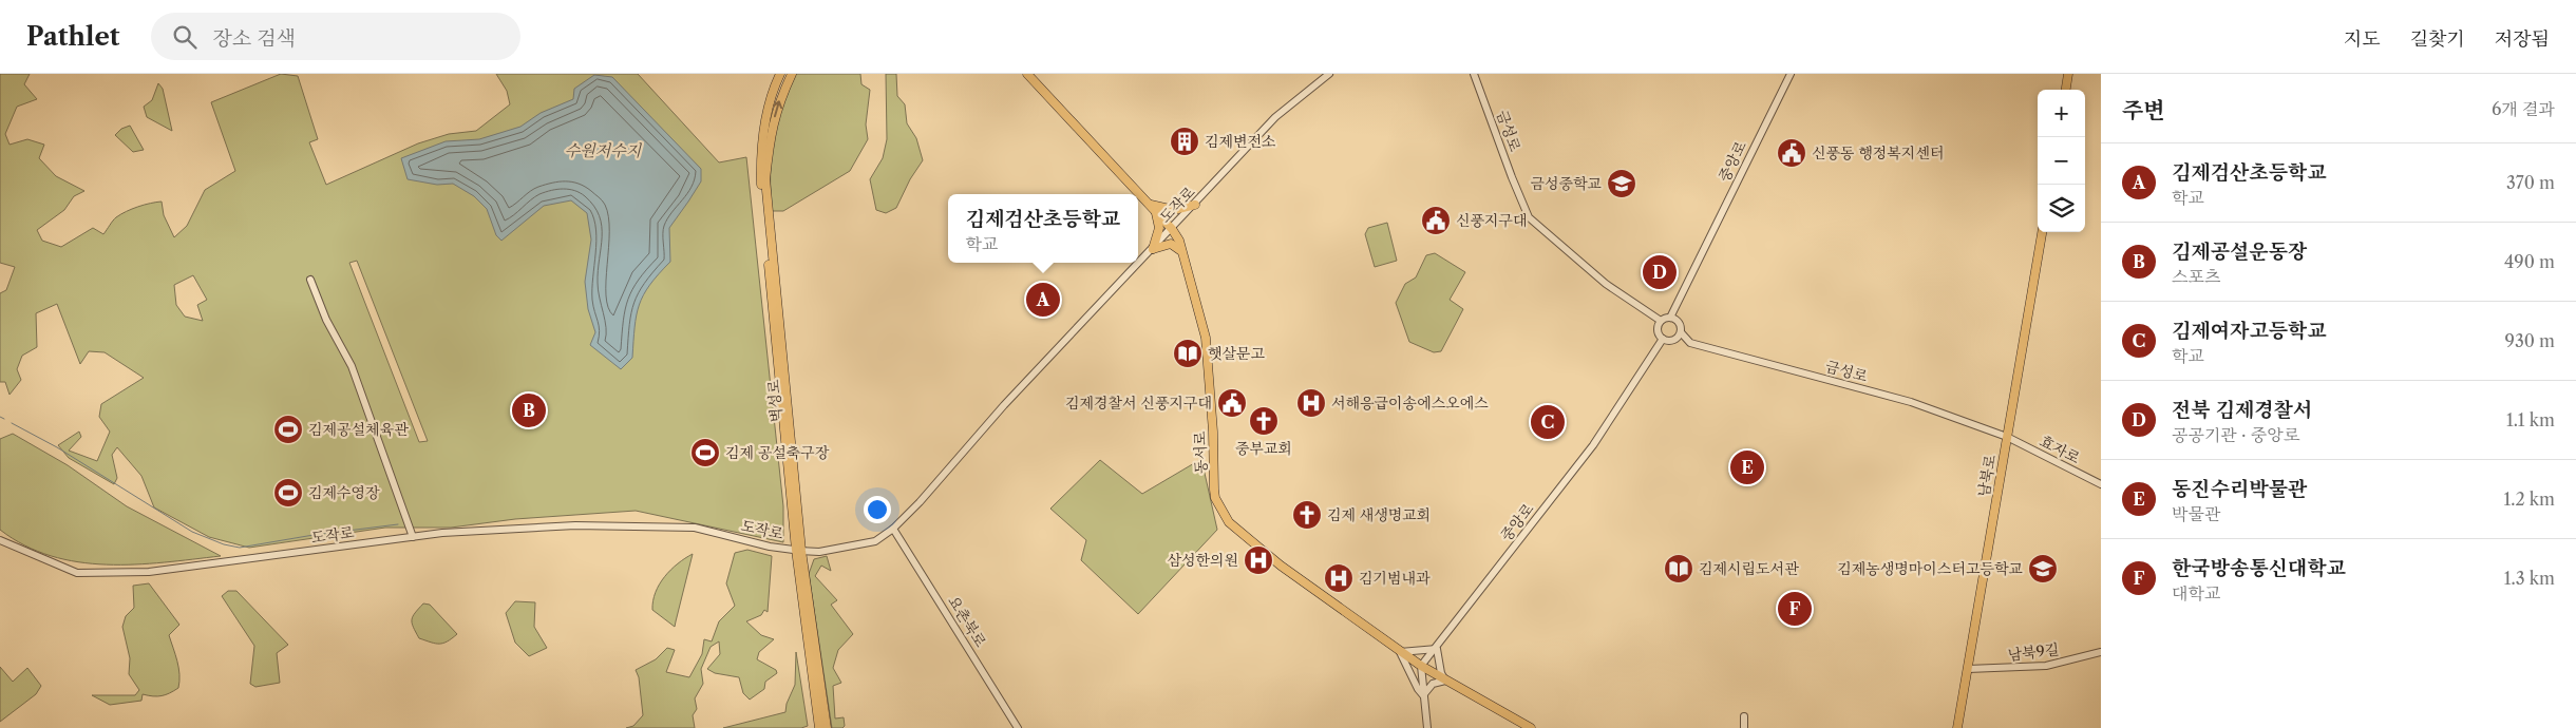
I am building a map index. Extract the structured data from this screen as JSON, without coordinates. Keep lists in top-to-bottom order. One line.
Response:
{"streets":{"main road":["벽성로","동서로","남북로"],"street":["금성로","중앙로","도작로","효자로","요촌북로","남북9길"]},"crossings":[["금성로","중앙로"],["금성로","효자로"],["금성로","남북로"],["중앙로","동서로"],["도작로","벽성로"],["도작로","동서로"],["도작로","요촌북로"],["효자로","남북로"],["남북로","남북9길"]],"water":["수원저수지"],"places":{"building":["김제변전소"],"public building":["신풍동 행정복지센터","신풍지구대","김제경찰서 신풍지구대"],"school or university":["금성중학교","김제농생명마이스터고등학교"],"library":["햇살문고","김제시립도서관"],"hospital":["서해응급이송에스오에스","삼성한의원","김기범내과"],"church":["중부교회","김제 새생명교회"],"sports":["김제공설체육관","김제 공설축구장","김제수영장"]},"page":{"header":"Pathlet","search":"장소 검색","nav":["지도","길찾기","저장됨"],"heading":["주변","6개 결과"],"map_buttons":["+","−"],"list":[{"mark":"A","name":"김제검산초등학교","note":"학교","value":"370 m"},{"mark":"B","name":"김제공설운동장","note":"스포츠","value":"490 m"},{"mark":"C","name":"김제여자고등학교","note":"학교","value":"930 m"},{"mark":"D","name":"전북 김제경찰서","note":"공공기관 · 중앙로","value":"1.1 km"},{"mark":"E","name":"동진수리박물관","note":"박물관","value":"1.2 km"},{"mark":"F","name":"한국방송통신대학교","note":"대학교","value":"1.3 km"}],"popup":["김제검산초등학교","학교"],"pins":["D","A","B","C","E","F"]}}
